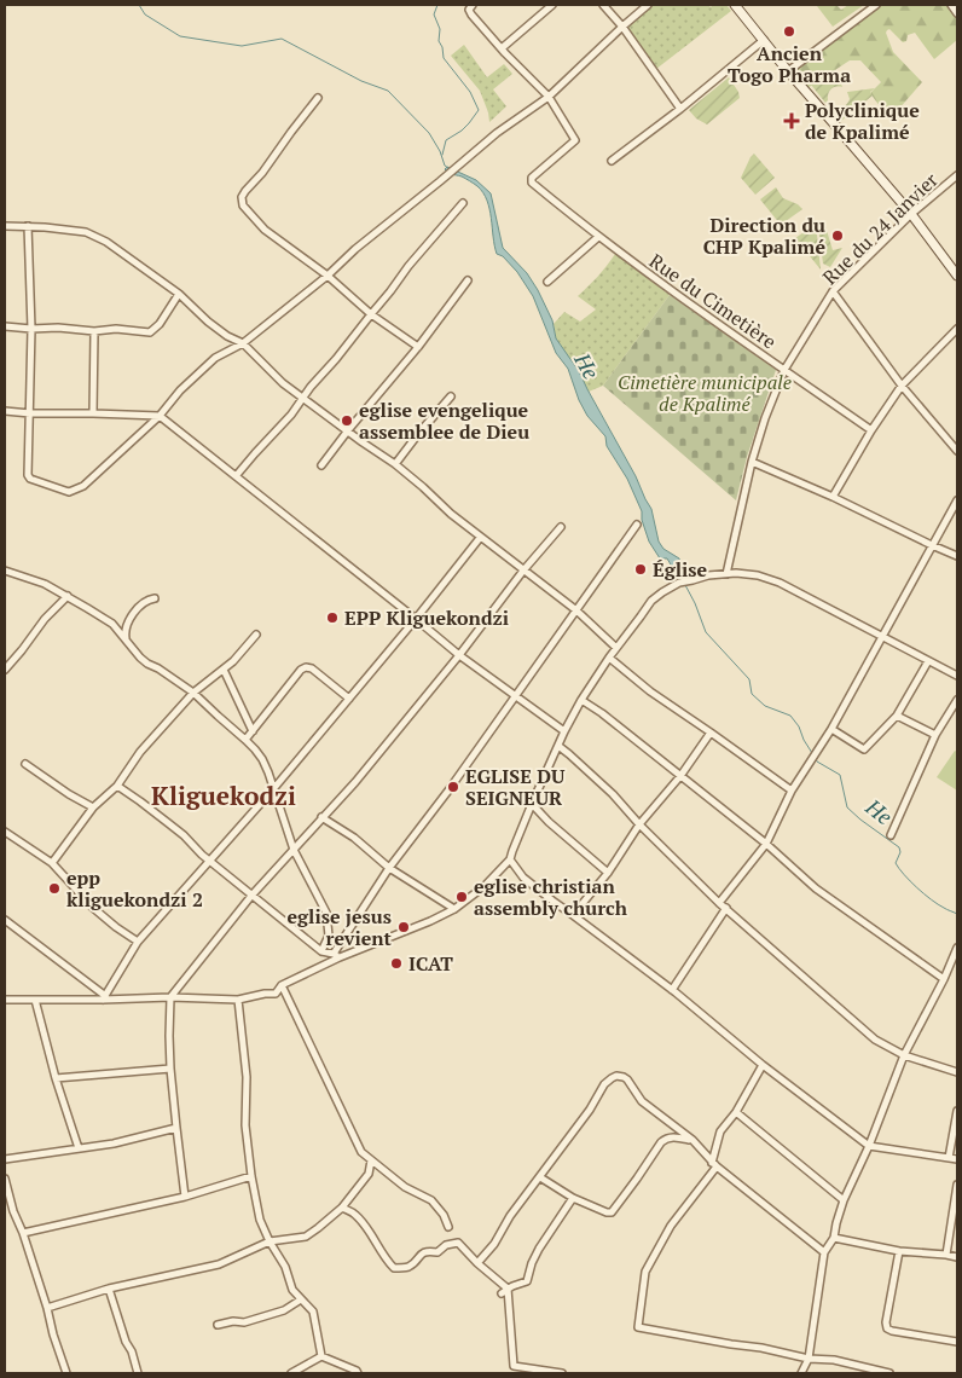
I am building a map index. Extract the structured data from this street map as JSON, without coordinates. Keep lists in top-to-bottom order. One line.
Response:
{"streets":{"street":["Rue du 24 Janvier","Rue du Cimetière"]},"crossings":[["Rue du 24 Janvier","Rue du Cimetière"]],"districts":["Kliguekodzi"],"water":["He"],"parks":["Cimetière municipale de Kpalimé"],"places":{"other":["Ancien Togo Pharma","Direction du CHP Kpalimé","eglise evengelique assemblee de Dieu","Église","EPP Kliguekondzi","EGLISE DU SEIGNEUR","epp kliguekondzi 2","eglise christian assembly church","eglise jesus revient","ICAT"],"health":["Polyclinique de Kpalimé"]}}
